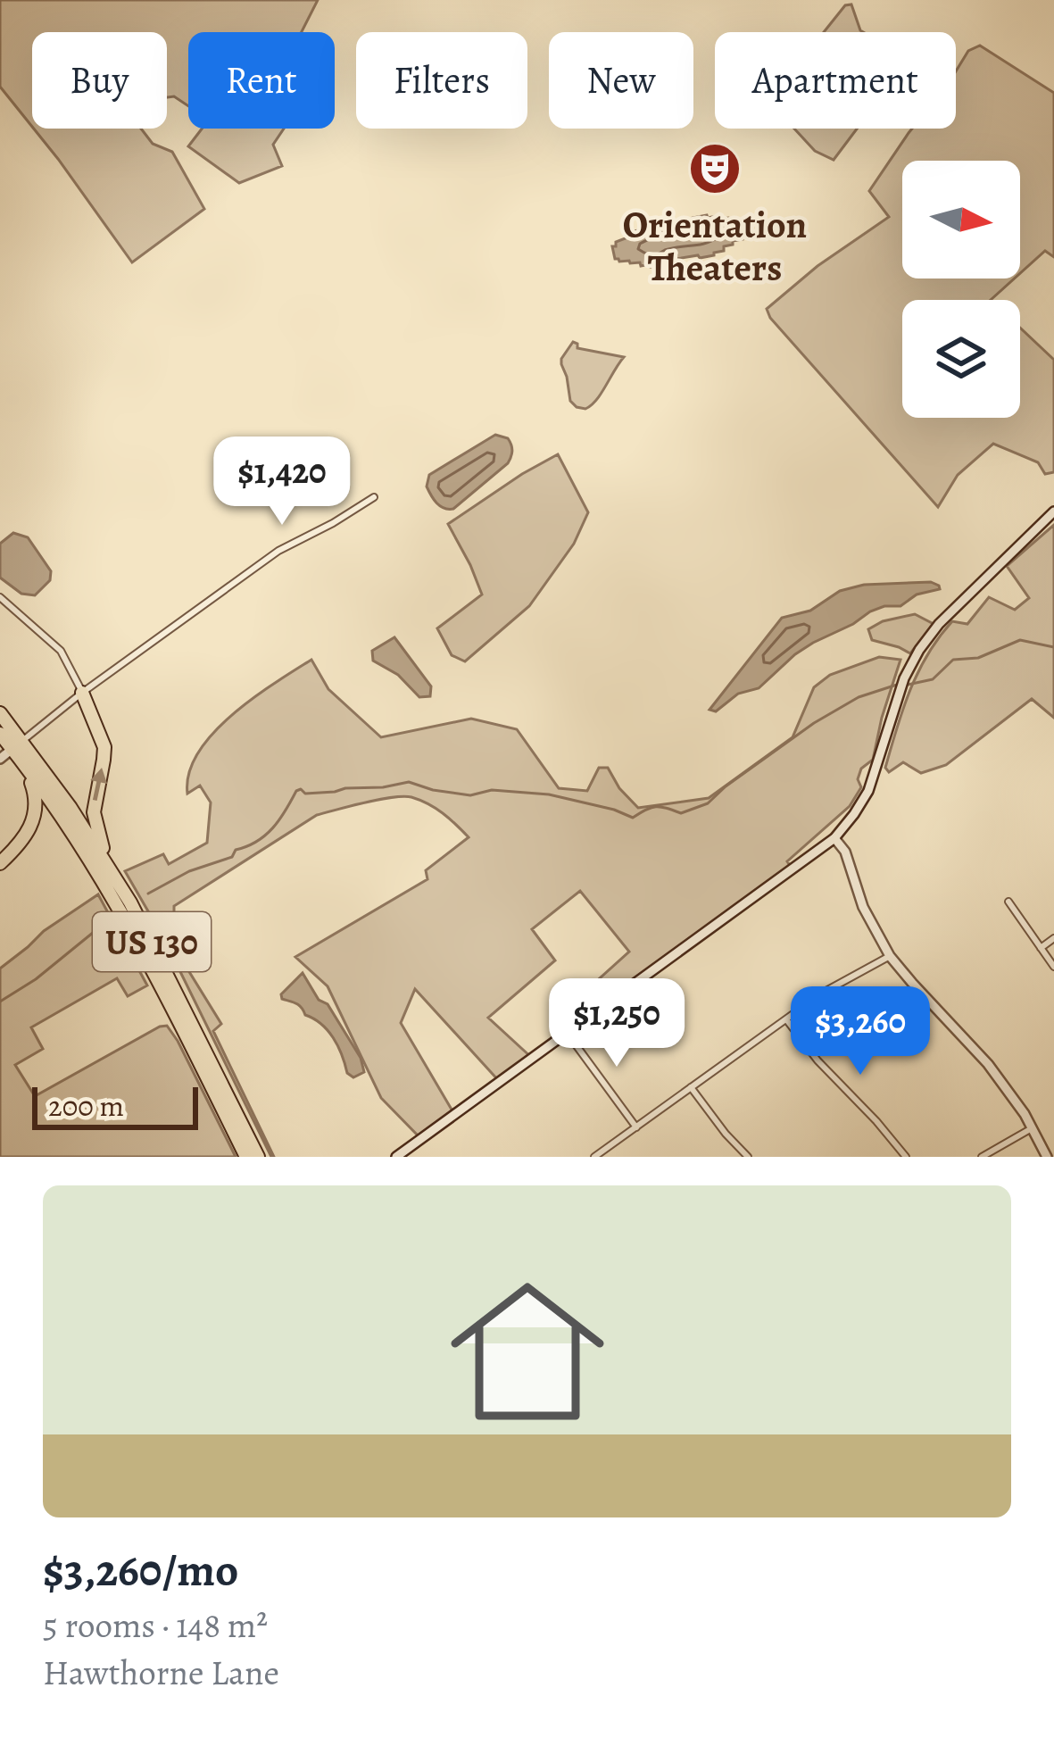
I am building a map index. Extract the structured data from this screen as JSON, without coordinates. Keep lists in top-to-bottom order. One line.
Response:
{"streets":{"highway":["US 130"]},"places":{"theatre":["Orientation Theaters"]},"scale_bar":"200 m","north":"right","page":{"chip":["Buy","Rent","Filters","New","Apartment"],"price":["$1,420","$1,250","$3,260"],"scale":"200 m","list":[{"name":"$3,260/mo","note":"5 rooms · 148 m² · Hawthorne Lane"}]}}
